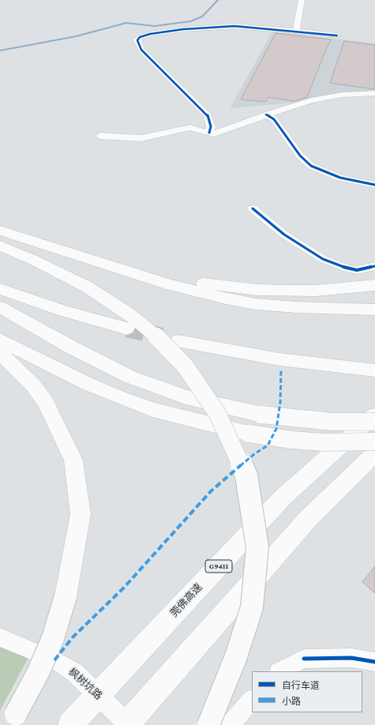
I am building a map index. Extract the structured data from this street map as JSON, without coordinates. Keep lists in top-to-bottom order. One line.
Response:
{"streets":{"highway":["G9411","莞佛高速"],"street":["枫树坑路"]},"legend":["自行车道","小路"]}
